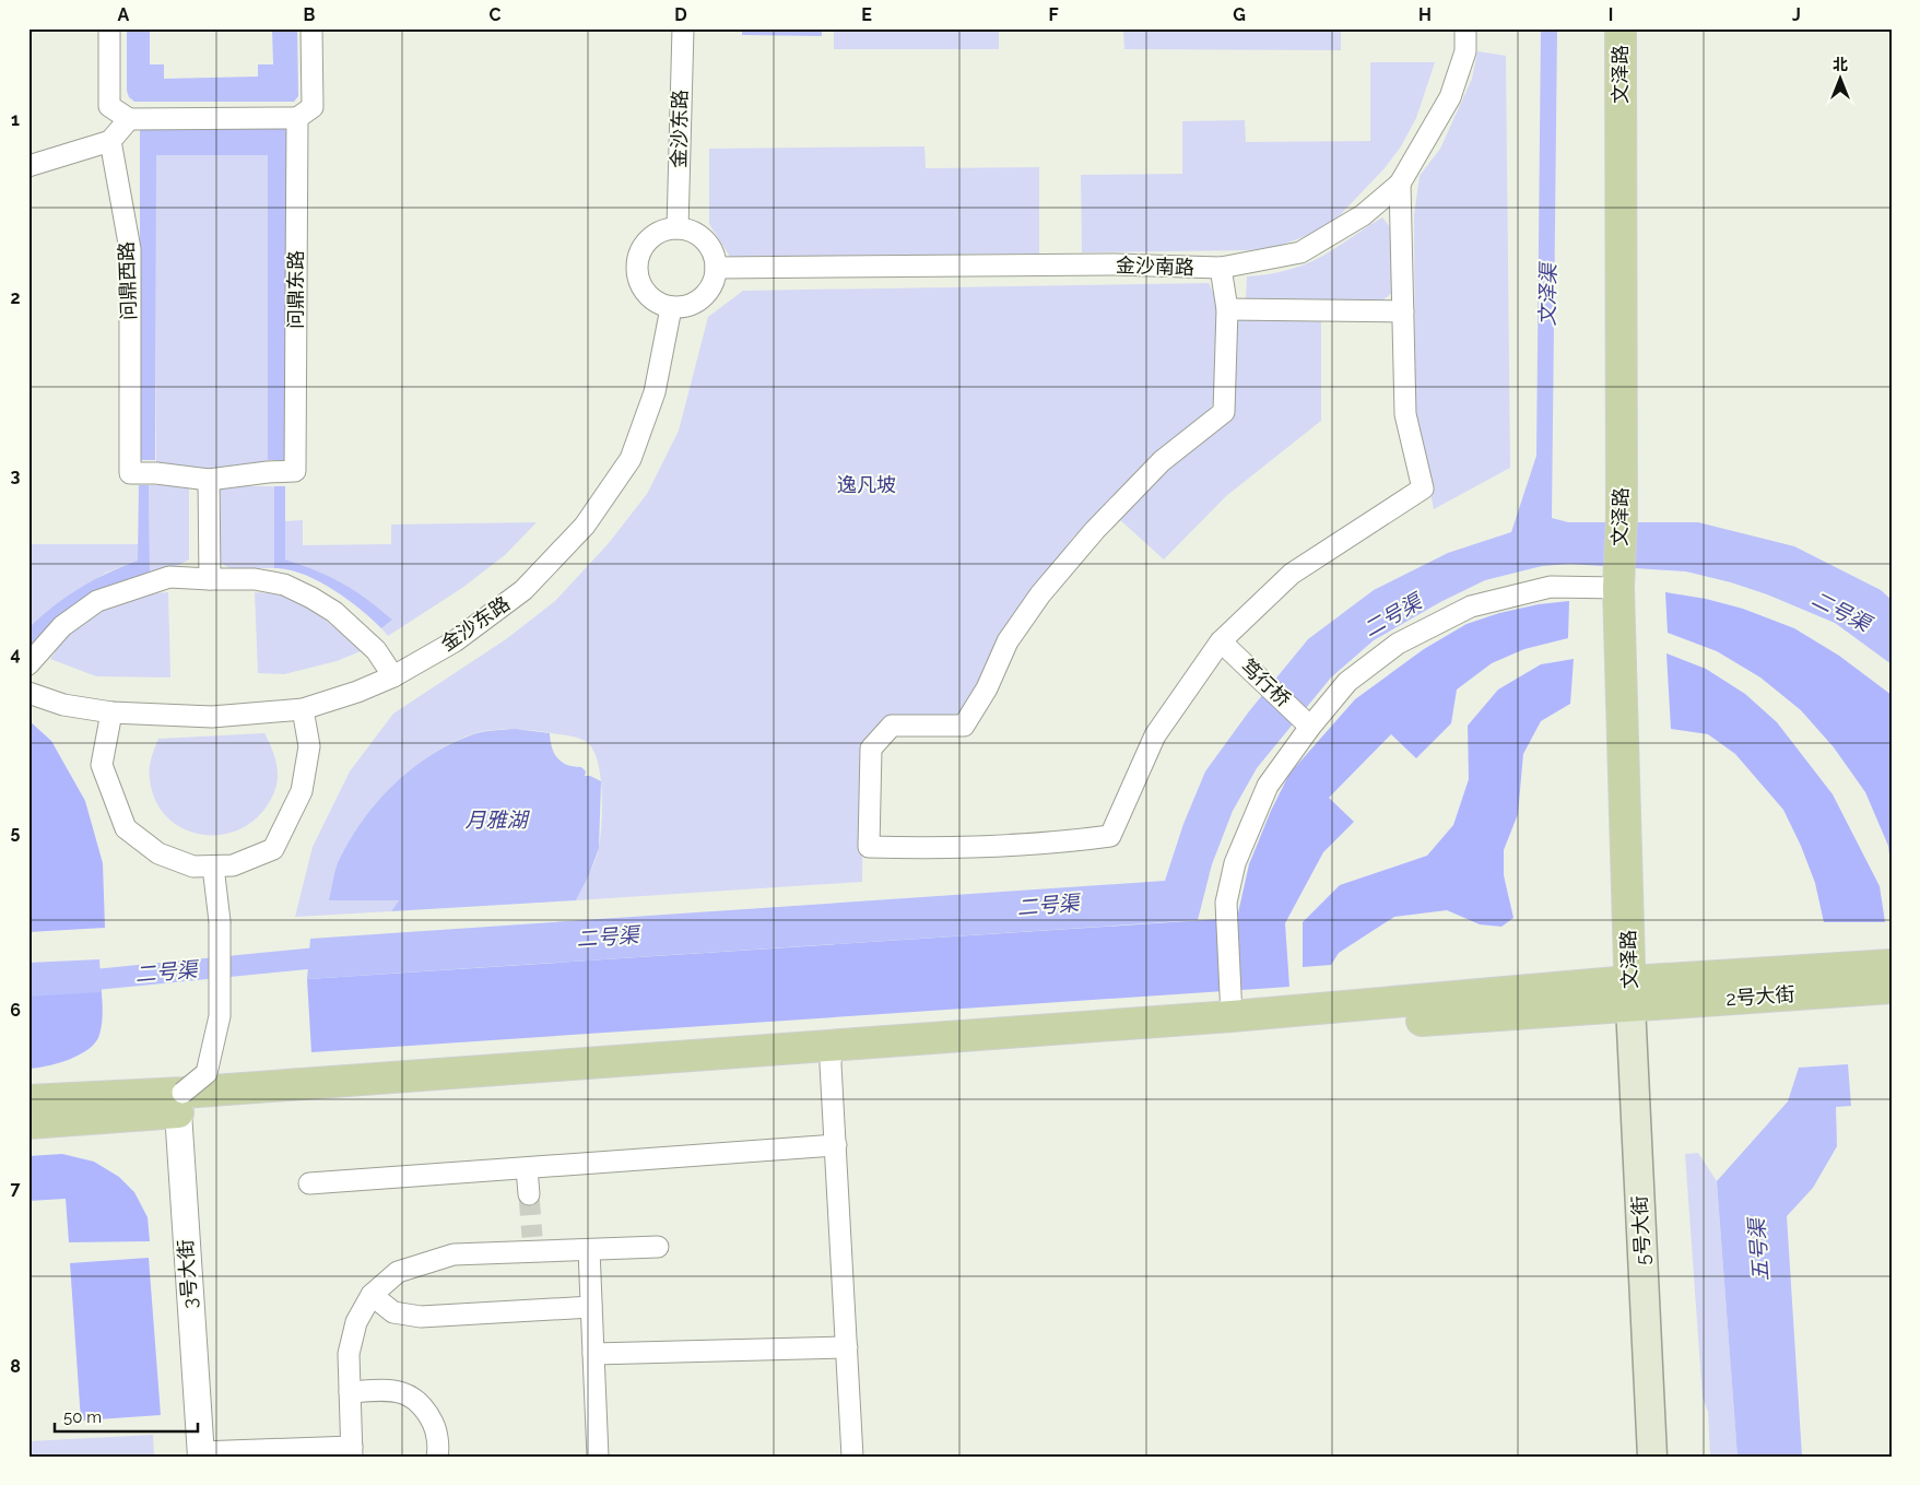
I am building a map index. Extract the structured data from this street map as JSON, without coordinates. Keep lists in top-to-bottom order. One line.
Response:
{"streets":{"main road":["文泽路","2号大街","5号大街"],"street":["金沙东路","金沙南路","问鼎西路","问鼎东路","笃行桥","3号大街"]},"crossings":[["文泽路","2号大街"],["文泽路","5号大街"],["金沙东路","金沙南路"],["问鼎西路","问鼎东路"],["2号大街","5号大街"]],"water":["文泽渠","二号渠","月雅湖","五号渠"],"parks":["逸凡坡"],"scale_bar":"50 m","north":"top","grid":{"columns":["A","B","C","D","E","F","G","H","I","J"],"rows":["1","2","3","4","5","6","7","8"]}}
